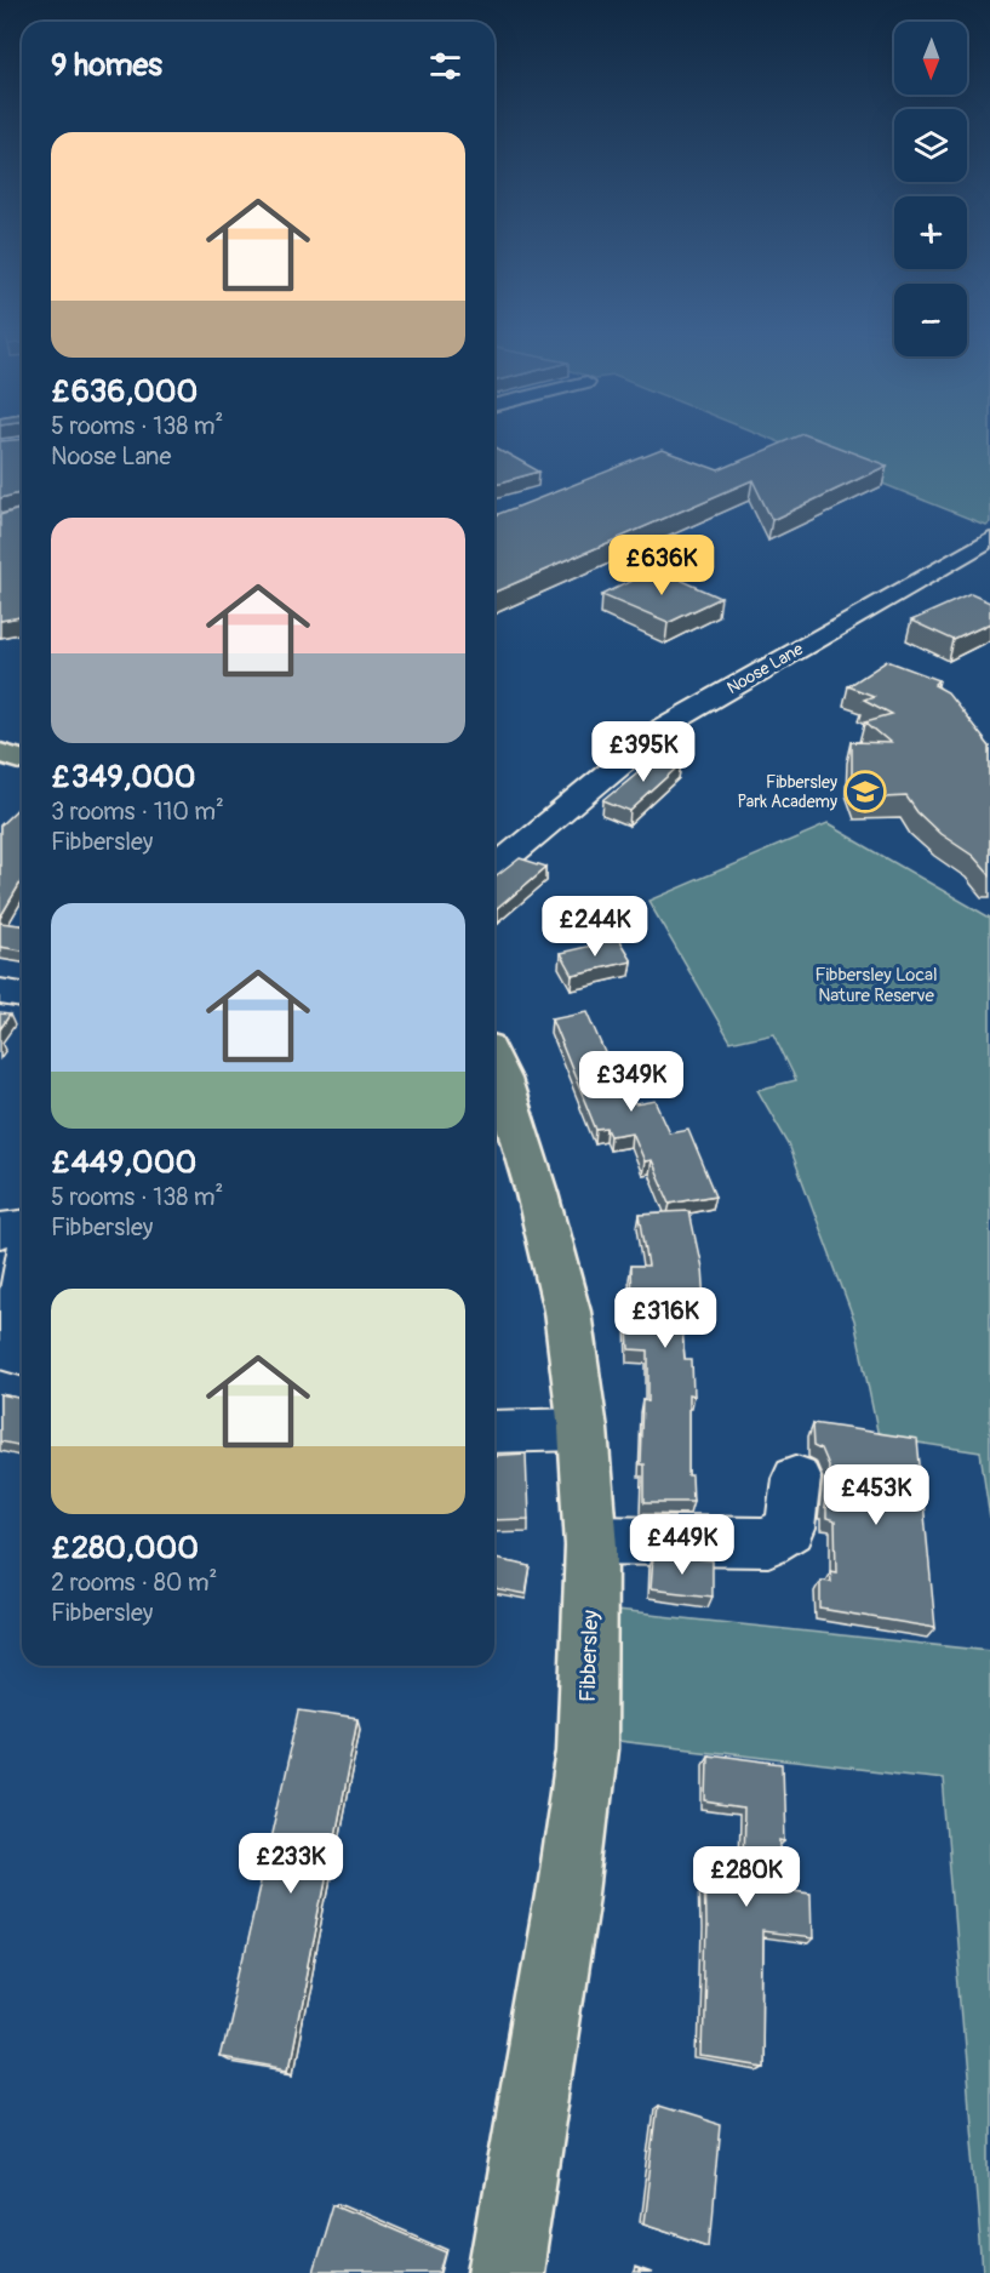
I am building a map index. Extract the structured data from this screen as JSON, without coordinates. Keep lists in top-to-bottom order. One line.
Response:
{"streets":{"main road":["Fibbersley"],"street":["Noose Lane"]},"parks":["Fibbersley Local Nature Reserve"],"places":{"school or university":["Fibbersley Park Academy"]},"north":"bottom","page":{"map_buttons":["+","−"],"heading":"9 homes","list":[{"name":"£636,000","note":"5 rooms · 138 m² · Noose Lane"},{"name":"£349,000","note":"3 rooms · 110 m² · Fibbersley"},{"name":"£449,000","note":"5 rooms · 138 m² · Fibbersley"},{"name":"£280,000","note":"2 rooms · 80 m² · Fibbersley"}],"price":["£636K","£395K","£244K","£349K","£316K","£453K","£449K","£233K","£280K"]}}
